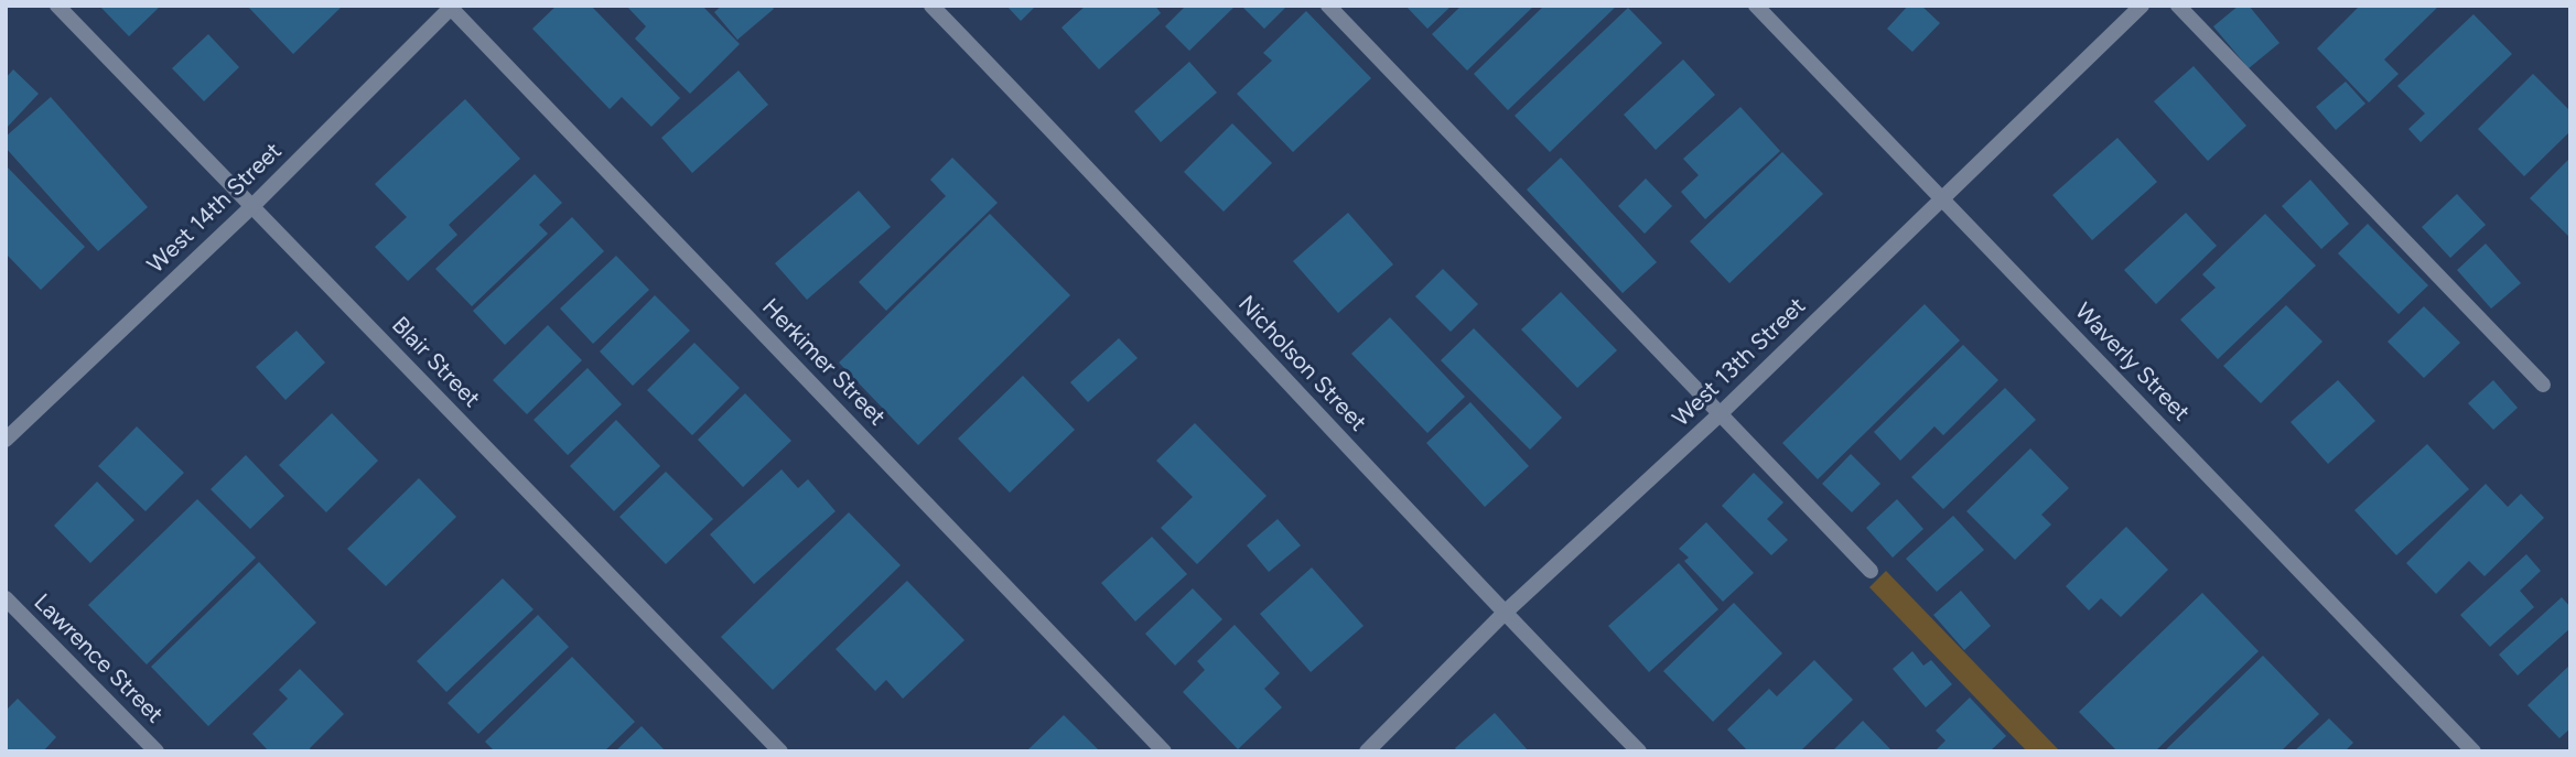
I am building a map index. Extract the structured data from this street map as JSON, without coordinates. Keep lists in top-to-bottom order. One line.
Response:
{"streets":{"street":["West 14th Street","Blair Street","Herkimer Street","West 13th Street","Waverly Street","Nicholson Street","Lawrence Street"]},"crossings":[["West 14th Street","Blair Street"],["West 14th Street","Herkimer Street"],["West 13th Street","Waverly Street"],["West 13th Street","Nicholson Street"]]}
